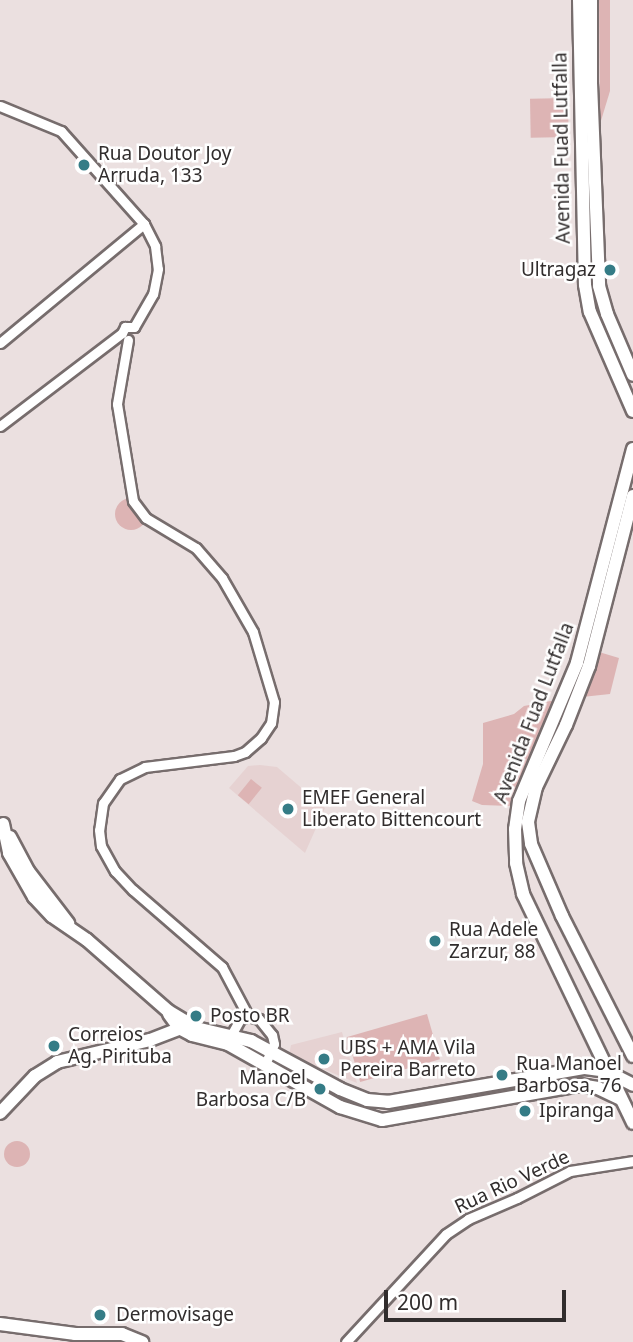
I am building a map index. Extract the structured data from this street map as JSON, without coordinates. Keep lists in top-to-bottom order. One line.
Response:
{"streets":{"main road":["Avenida Fuad Lutfalla"],"street":["Rua Rio Verde"]},"places":["Rua Doutor Joy Arruda, 133","Ultragaz","EMEF General Liberato Bittencourt","Rua Adele Zarzur, 88","Posto BR","Correios Ag. Pirituba","UBS + AMA Vila Pereira Barreto","Rua Manoel Barbosa, 76","Manoel Barbosa C/B","Ipiranga","Dermovisage"],"scale_bar":"200 m"}
